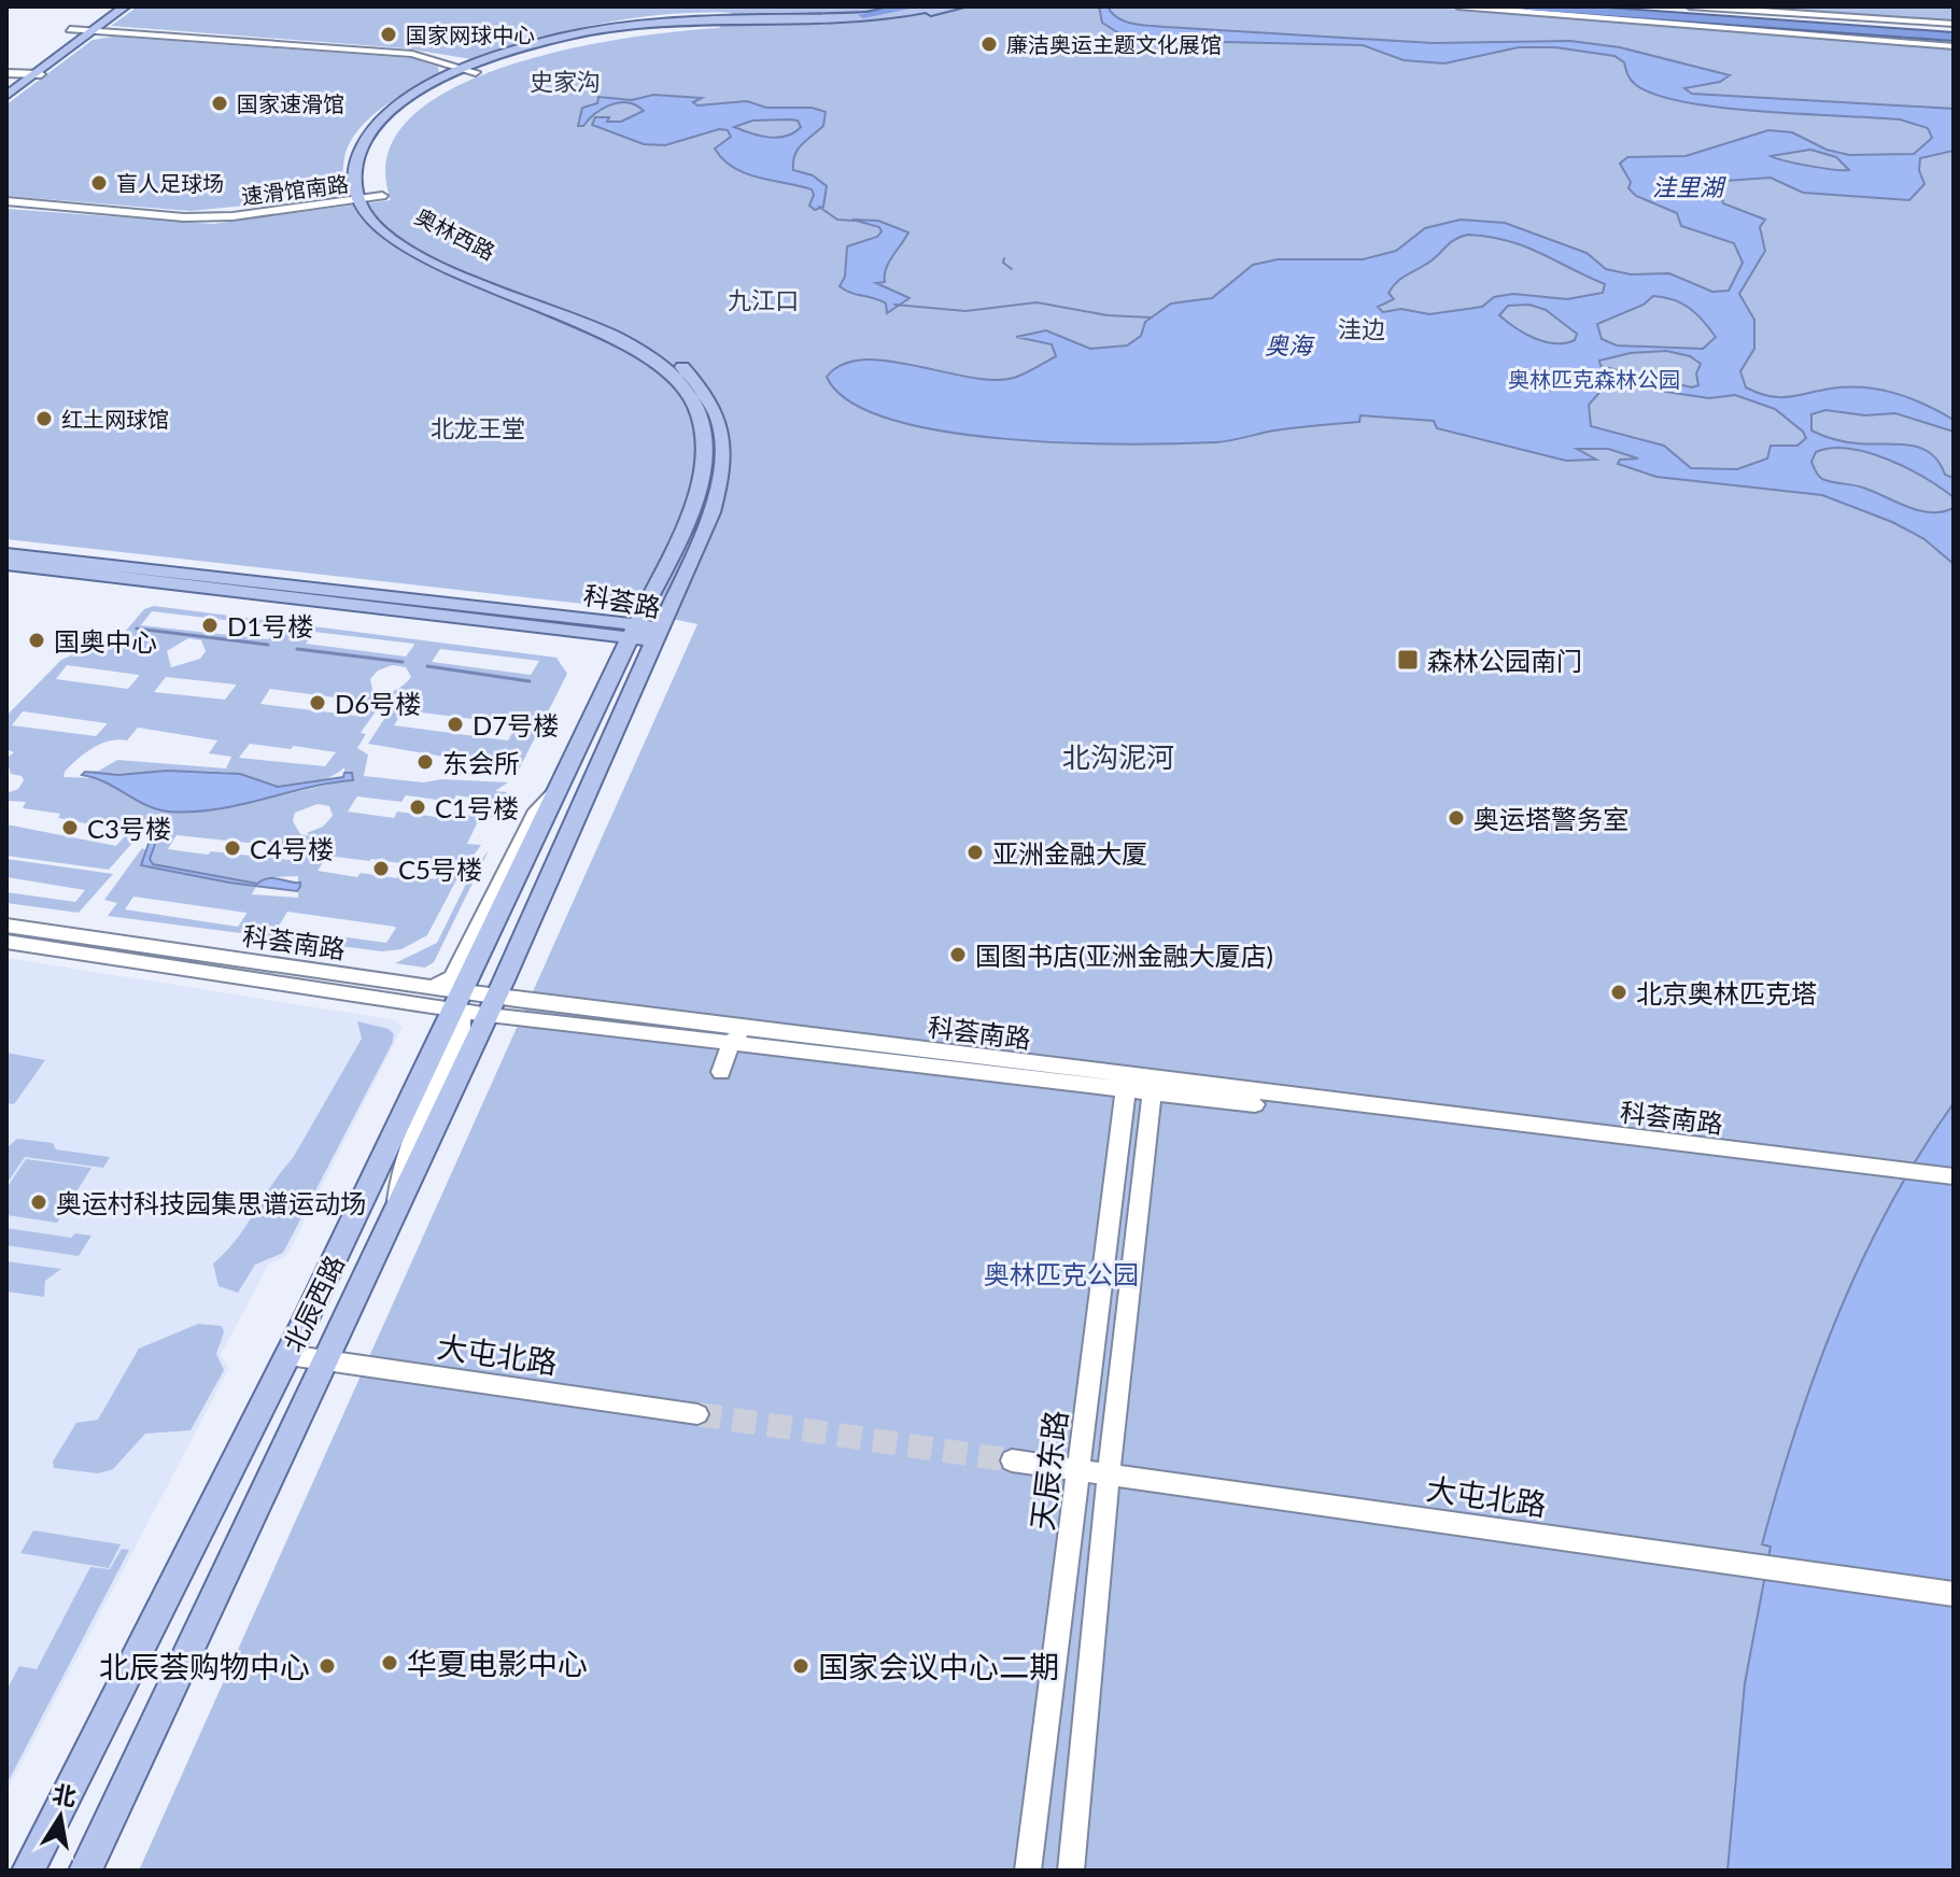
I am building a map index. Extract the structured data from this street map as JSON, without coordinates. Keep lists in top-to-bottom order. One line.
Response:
{"streets":{"main road":["奥林西路","科荟路","北辰西路"],"street":["速滑馆南路","科荟南路","大屯北路","天辰东路"]},"crossings":[["速滑馆南路","奥林西路"],["奥林西路","科荟路"],["奥林西路","北辰西路"],["科荟路","北辰西路"],["科荟南路","北辰西路"],["科荟南路","天辰东路"],["北辰西路","大屯北路"],["大屯北路","天辰东路"]],"districts":["史家沟","九江口","洼边","北龙王堂","北沟泥河"],"water":["洼里湖","奥海"],"parks":["奥林匹克森林公园","奥林匹克公园"],"places":{"other":["国家网球中心","廉洁奥运主题文化展馆","国家速滑馆","盲人足球场","红土网球馆","D1号楼","国奥中心","D6号楼","D7号楼","东会所","C1号楼","奥运塔警务室","C3号楼","C4号楼","亚洲金融大厦","C5号楼","国图书店(亚洲金融大厦店)","北京奥林匹克塔","奥运村科技园集思谱运动场","华夏电影中心","北辰荟购物中心","国家会议中心二期"],"transit":["森林公园南门"]},"north":"top"}
